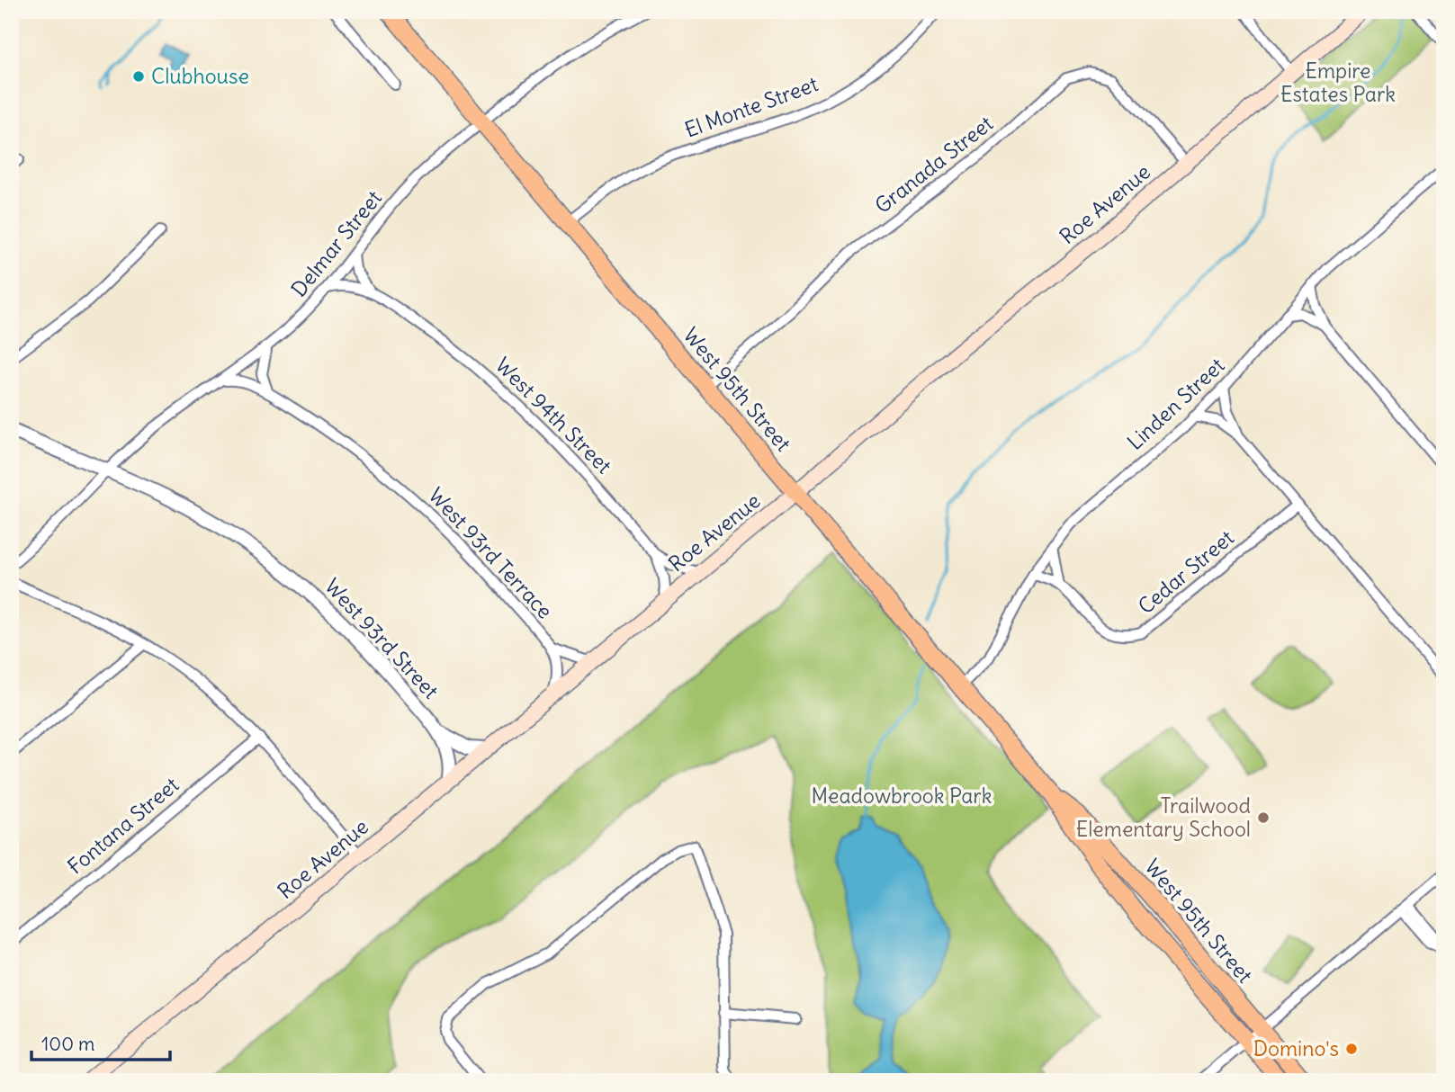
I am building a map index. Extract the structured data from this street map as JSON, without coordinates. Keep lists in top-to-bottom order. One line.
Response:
{"streets":{"main road":["Roe Avenue","West 95th Street"],"street":["El Monte Street","Granada Street","Delmar Street","Linden Street","West 94th Street","West 93rd Terrace","Cedar Street","West 93rd Street","Fontana Street"]},"crossings":[["El Monte Street","West 95th Street"],["Granada Street","Roe Avenue"],["Granada Street","West 95th Street"],["Roe Avenue","West 95th Street"],["Roe Avenue","West 94th Street"],["Roe Avenue","West 93rd Terrace"],["Roe Avenue","West 93rd Street"],["Delmar Street","West 95th Street"],["Delmar Street","West 94th Street"],["Delmar Street","West 93rd Terrace"],["Delmar Street","West 93rd Street"],["West 95th Street","Linden Street"],["Linden Street","Cedar Street"]],"parks":["Empire Estates Park","Meadowbrook Park"],"places":["Clubhouse","Trailwood Elementary School","Domino's"],"scale_bar":"100 m"}
